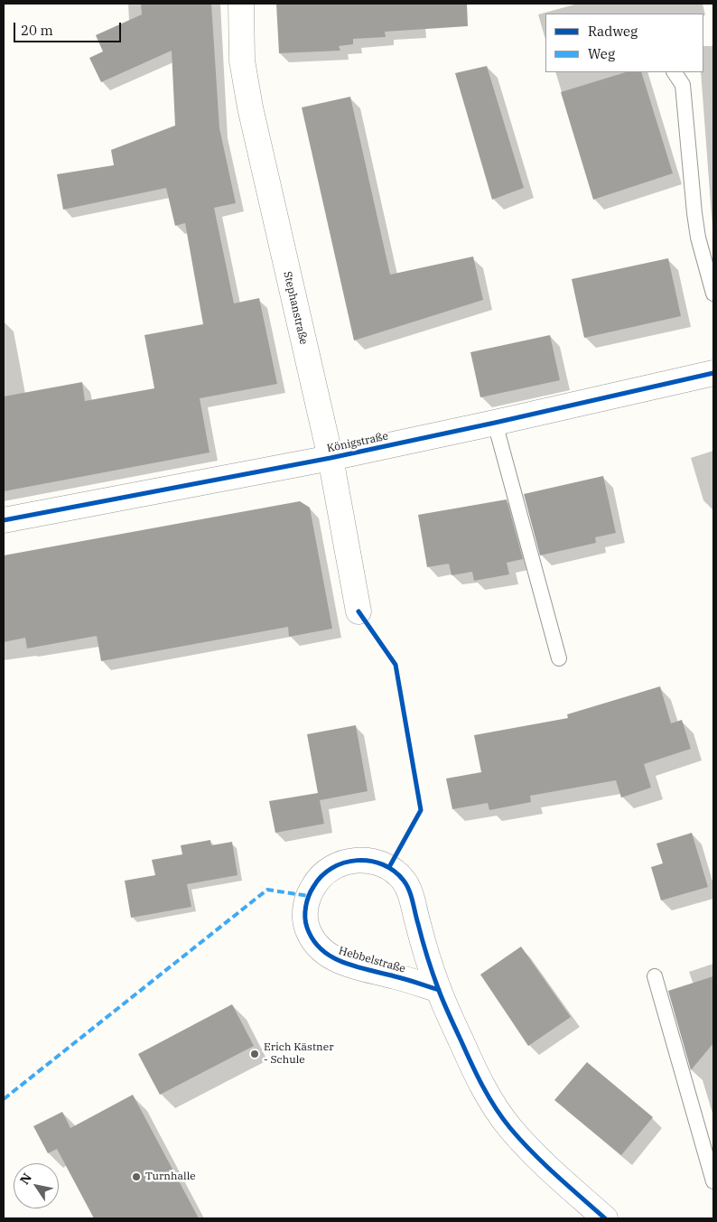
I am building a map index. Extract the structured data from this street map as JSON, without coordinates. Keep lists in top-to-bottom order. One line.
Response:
{"streets":{"street":["Stephanstraße","Königstraße","Hebbelstraße"]},"crossings":[["Stephanstraße","Königstraße"]],"places":["Erich Kästner - Schule","Turnhalle"],"legend":["Radweg","Weg"],"scale_bar":"20 m","north":"top left"}
